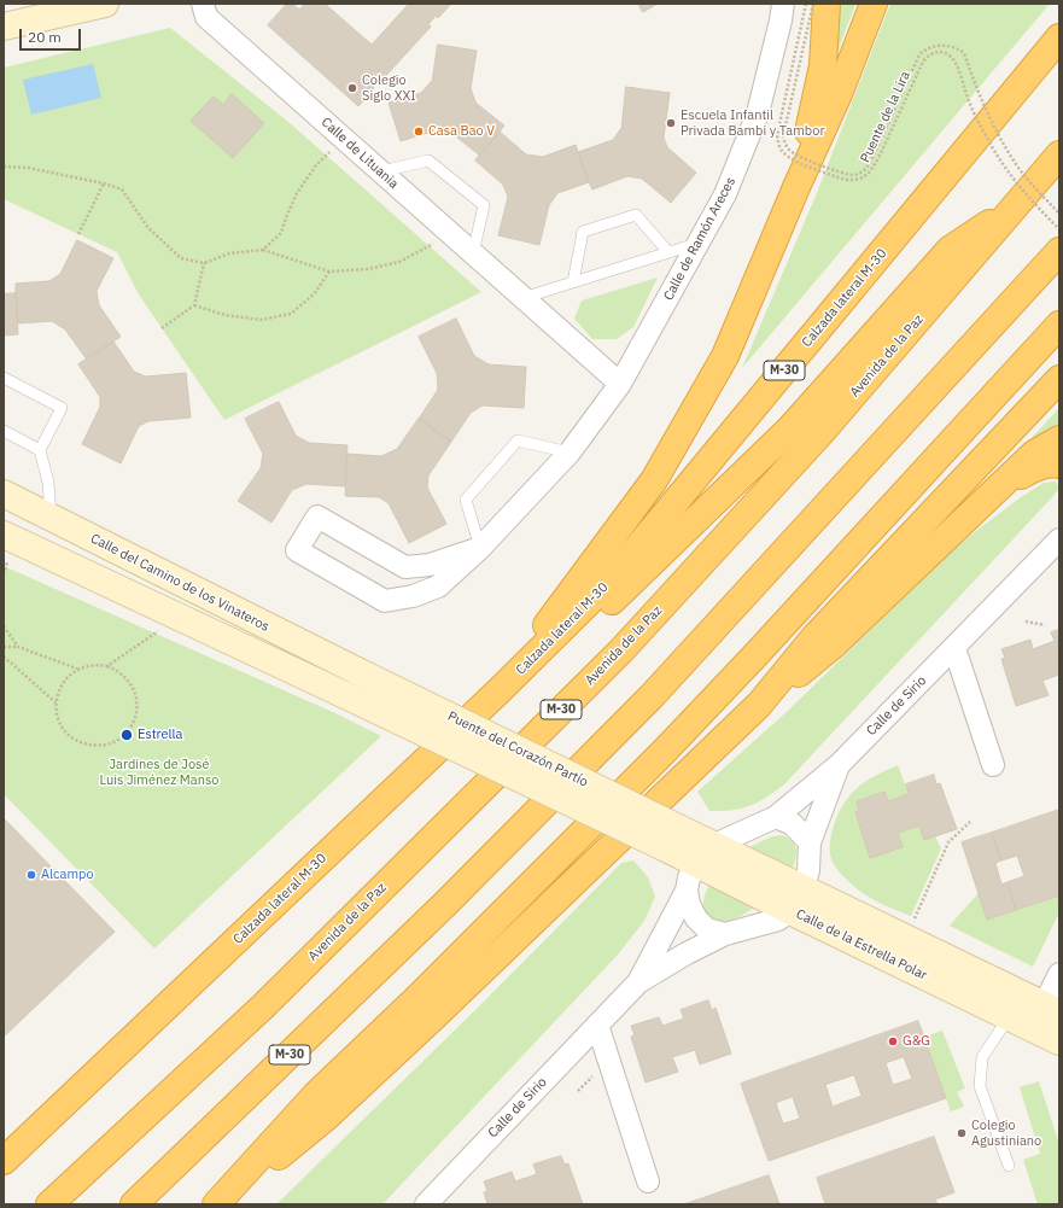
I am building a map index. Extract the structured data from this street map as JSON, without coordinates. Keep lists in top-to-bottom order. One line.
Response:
{"streets":{"highway":["Calzada lateral M-30","Avenida de la Paz","M-30"],"main road":["Calle del Camino de los Vinateros","Puente del Corazón Partío","Calle de la Estrella Polar"],"street":["Calle de Lituania","Calle de Ramón Areces","Calle de Sirio"],"path":["Puente de la Lira"]},"crossings":[["Calle de Lituania","Calle de Ramón Areces"],["Calle del Camino de los Vinateros","Puente del Corazón Partío"],["Calle de Sirio","Calle de la Estrella Polar"],["Puente del Corazón Partío","Calle de la Estrella Polar"]],"parks":["Jardines de José Luis Jiménez Manso"],"places":["Colegio Siglo XXI","Escuela Infantil Privada Bambi y Tambor","Casa Bao V","Estrella","Alcampo","G&G","Colegio Agustiniano"],"scale_bar":"20 m"}
